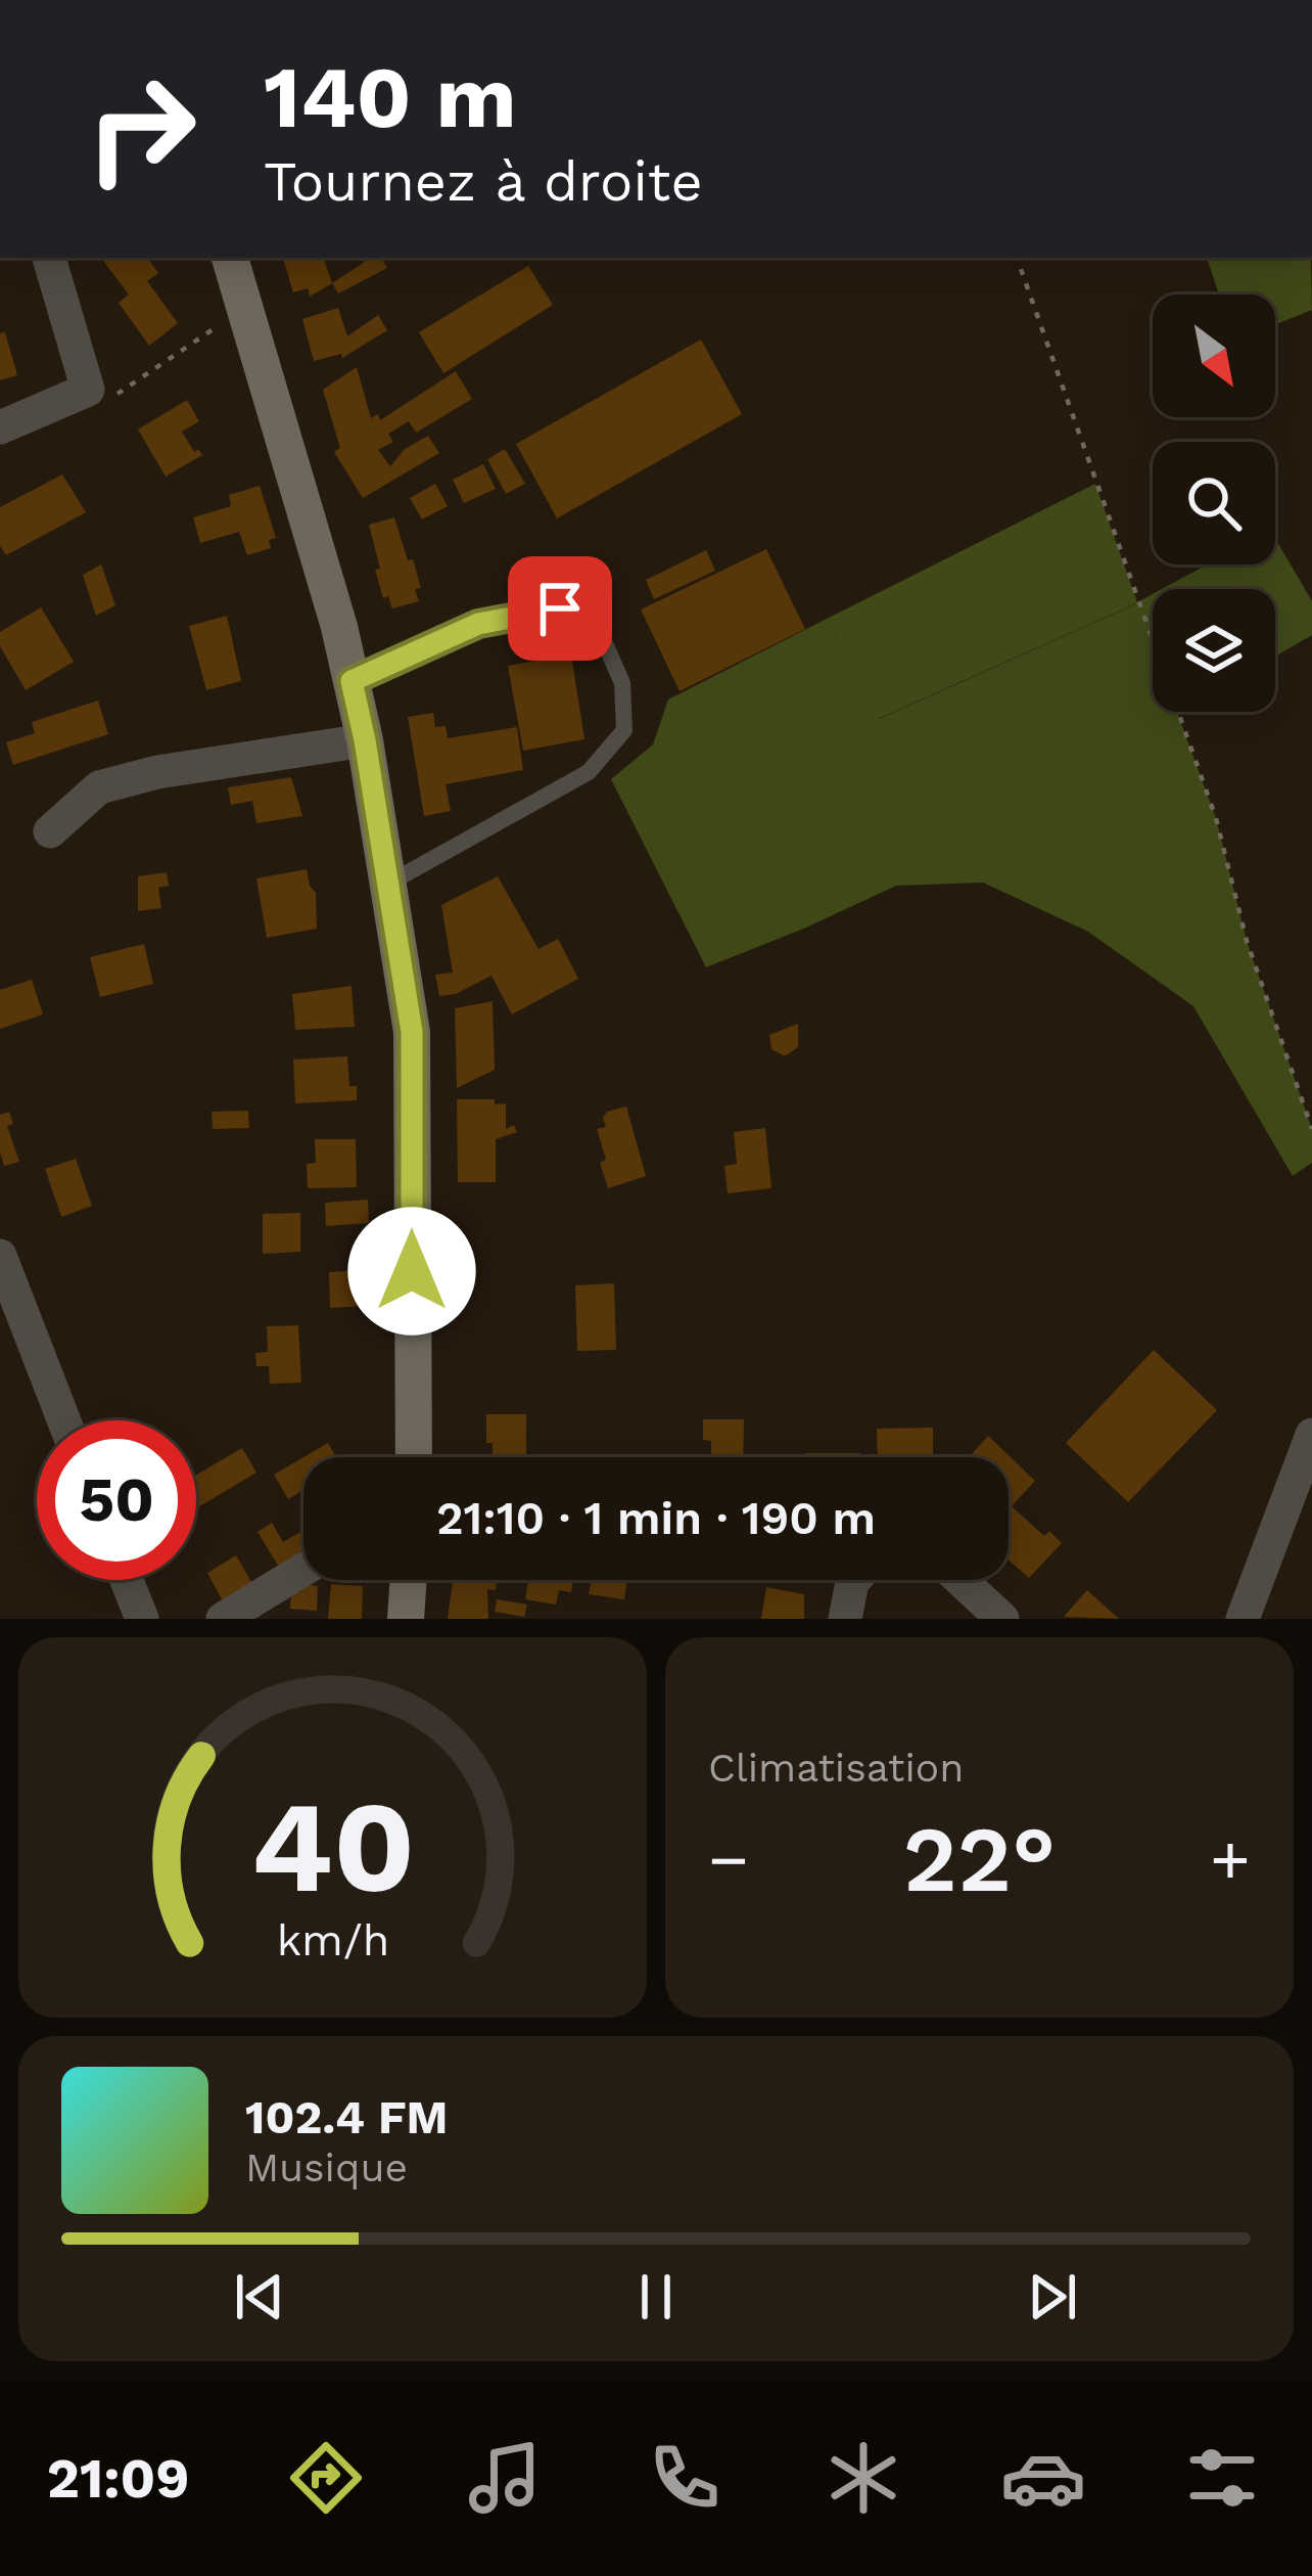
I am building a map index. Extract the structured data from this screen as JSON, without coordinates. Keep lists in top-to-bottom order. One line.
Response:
{"north":"bottom right","page":{"turn":["140 m","Tournez à droite"],"limit":"50","trip":"21:10 · 1 min · 190 m","tile":"Climatisation","heat":["−","22°","+"],"song":["102.4 FM","Musique"],"tabs":"21:09","gauge":["40","km/h"]}}
